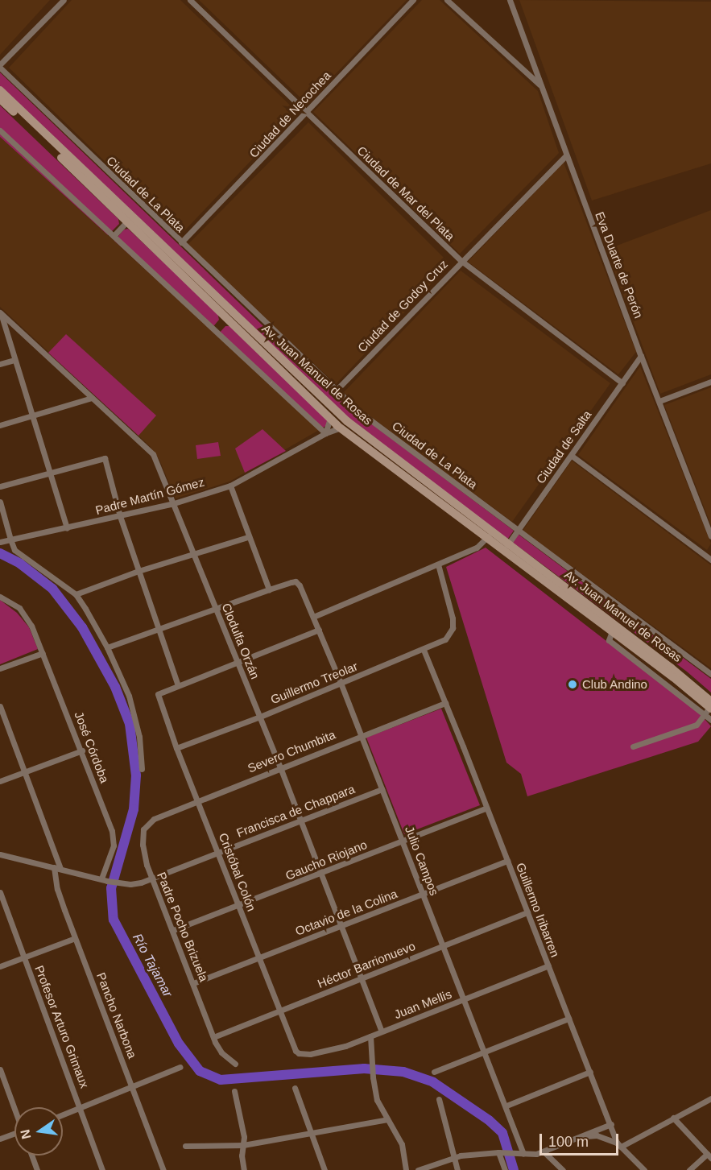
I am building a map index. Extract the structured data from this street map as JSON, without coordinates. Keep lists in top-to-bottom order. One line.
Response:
{"streets":{"main road":["Av. Juan Manuel de Rosas"],"street":["Ciudad de Necochea","Ciudad de Mar del Plata","Ciudad de La Plata","Eva Duarte de Perón","Ciudad de Godoy Cruz","Ciudad de Salta","Padre Martín Gómez","Clodulfa Orzán","Guillermo Treolar","José Córdoba","Severo Chumbita","Francisca de Chappara","Gaucho Riojano","Julio Campos","Cristóbal Colón","Guillermo Iribarren","Octavio de la Colina","Padre Pocho Brizuela","Héctor Barrionuevo","Juan Mellis","Pancho Narbona","Profesor Arturo Grimaux"]},"crossings":[["Ciudad de Necochea","Ciudad de Mar del Plata"],["Ciudad de Necochea","Ciudad de La Plata"],["Ciudad de Mar del Plata","Ciudad de Godoy Cruz"],["Ciudad de Mar del Plata","Ciudad de Salta"],["Ciudad de La Plata","Ciudad de Godoy Cruz"],["Ciudad de La Plata","Ciudad de Salta"],["Eva Duarte de Perón","Ciudad de Godoy Cruz"],["Eva Duarte de Perón","Ciudad de Salta"],["Av. Juan Manuel de Rosas","Ciudad de Salta"],["Av. Juan Manuel de Rosas","Padre Martín Gómez"],["Padre Martín Gómez","Clodulfa Orzán"],["Clodulfa Orzán","Guillermo Treolar"],["Clodulfa Orzán","Severo Chumbita"],["Clodulfa Orzán","Francisca de Chappara"],["Clodulfa Orzán","Gaucho Riojano"],["Clodulfa Orzán","Octavio de la Colina"],["Clodulfa Orzán","Héctor Barrionuevo"],["Clodulfa Orzán","Juan Mellis"],["Guillermo Treolar","Julio Campos"],["Guillermo Treolar","Cristóbal Colón"],["Guillermo Treolar","Guillermo Iribarren"],["José Córdoba","Francisca de Chappara"],["Severo Chumbita","Julio Campos"],["Severo Chumbita","Cristóbal Colón"],["Severo Chumbita","Guillermo Iribarren"],["Severo Chumbita","Padre Pocho Brizuela"],["Francisca de Chappara","Julio Campos"],["Francisca de Chappara","Cristóbal Colón"],["Francisca de Chappara","Padre Pocho Brizuela"],["Francisca de Chappara","Pancho Narbona"],["Gaucho Riojano","Julio Campos"],["Gaucho Riojano","Cristóbal Colón"],["Gaucho Riojano","Guillermo Iribarren"],["Gaucho Riojano","Padre Pocho Brizuela"],["Julio Campos","Octavio de la Colina"],["Julio Campos","Héctor Barrionuevo"],["Julio Campos","Juan Mellis"],["Cristóbal Colón","Octavio de la Colina"],["Cristóbal Colón","Héctor Barrionuevo"],["Cristóbal Colón","Juan Mellis"],["Guillermo Iribarren","Octavio de la Colina"],["Guillermo Iribarren","Héctor Barrionuevo"],["Guillermo Iribarren","Juan Mellis"],["Octavio de la Colina","Padre Pocho Brizuela"],["Padre Pocho Brizuela","Héctor Barrionuevo"]],"water":["Río Tajamar"],"places":["Club Andino"],"scale_bar":"100 m","north":"left"}
